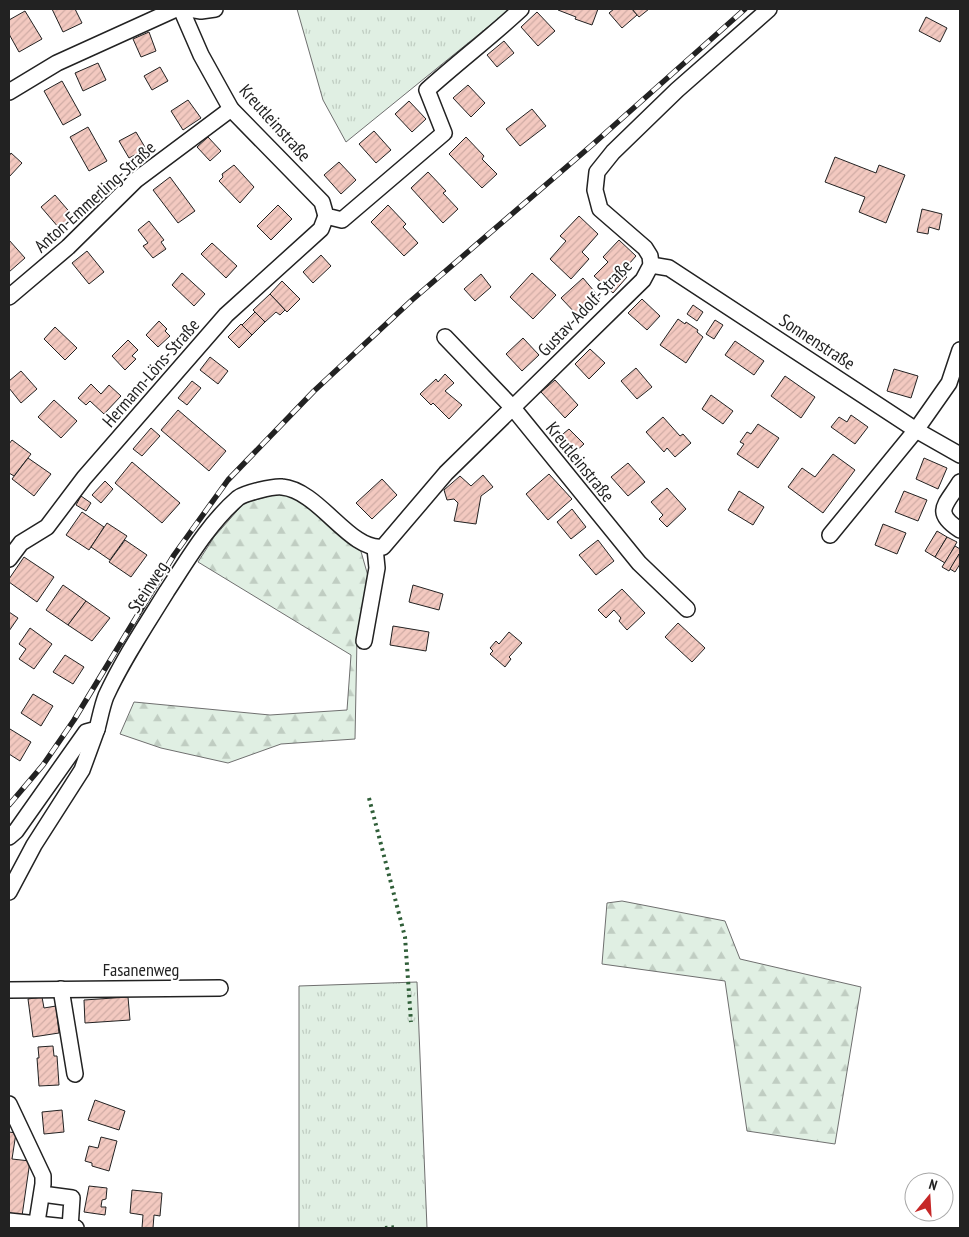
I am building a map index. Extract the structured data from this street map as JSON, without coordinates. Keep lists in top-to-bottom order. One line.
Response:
{"streets":{"street":["Kreutleinstraße","Anton-Emmerling-Straße","Gustav-Adolf-Straße","Sonnenstraße","Hermann-Löns-Straße","Steinweg","Fasanenweg"]},"crossings":[["Kreutleinstraße","Anton-Emmerling-Straße"],["Kreutleinstraße","Gustav-Adolf-Straße"],["Kreutleinstraße","Hermann-Löns-Straße"],["Gustav-Adolf-Straße","Sonnenstraße"],["Gustav-Adolf-Straße","Steinweg"]],"north":"top"}
